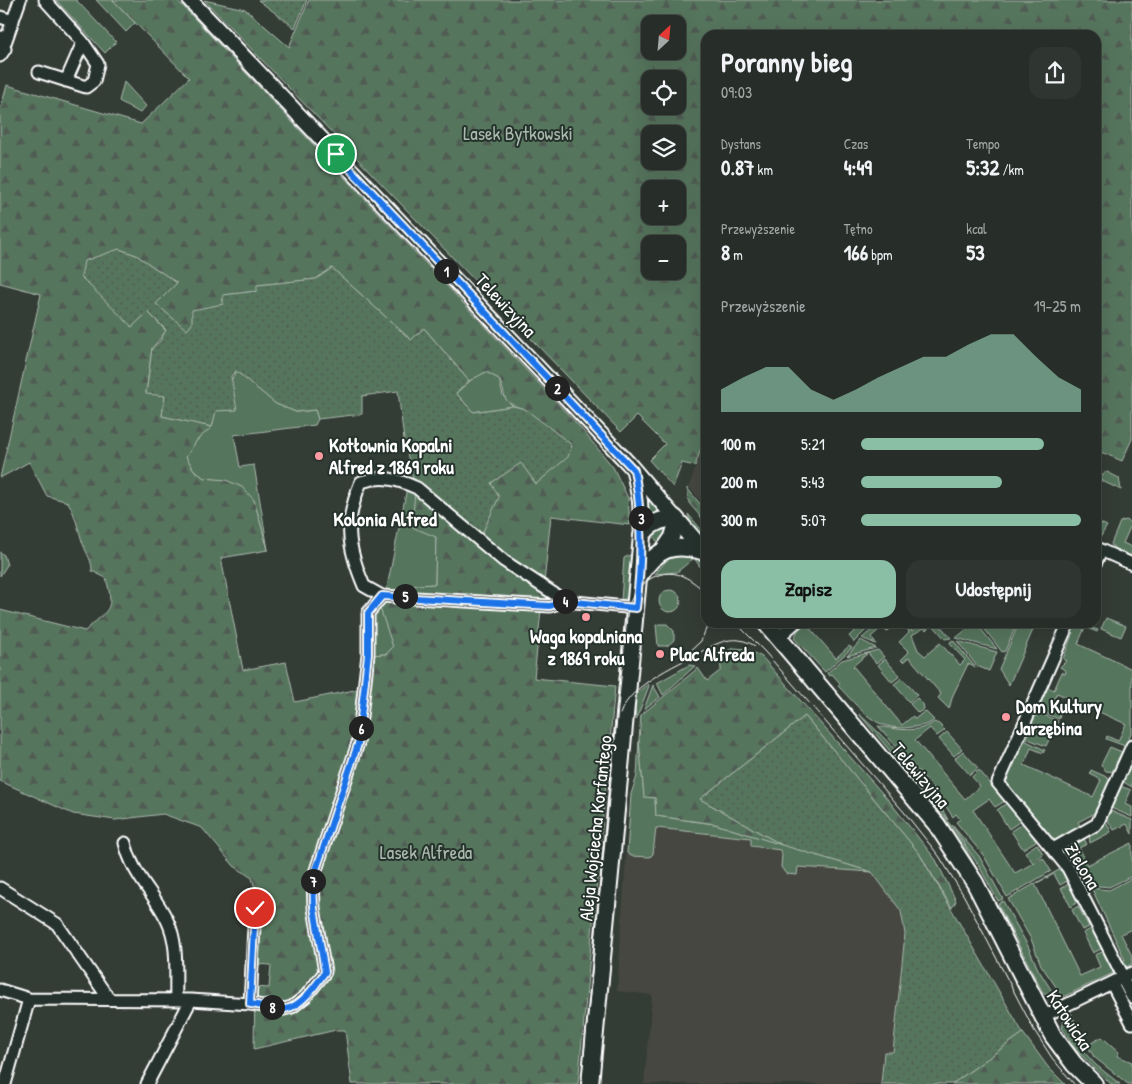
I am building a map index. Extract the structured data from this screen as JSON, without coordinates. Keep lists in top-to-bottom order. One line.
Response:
{"streets":{"main road":["Telewizyjna","Aleja Wojciecha Korfantego","Katowicka"],"street":["Zielona"]},"crossings":[["Telewizyjna","Aleja Wojciecha Korfantego"],["Telewizyjna","Katowicka"]],"districts":["Kolonia Alfred"],"parks":["Lasek Bytkowski","Lasek Alfreda"],"places":["Kotłownia Kopalni Alfred z 1869 roku","Waga kopalniana z 1869 roku","Plac Alfreda","Dom Kultury Jarzębina"],"north":"top right","page":{"map_buttons":["+","−"],"heading":["Poranny bieg","09:03"],"stats":[["Dystans","0.87 km"],["Czas","4:49"],["Tempo","5:32 /km"],["Przewyższenie","8 m"],["Tętno","166 bpm"],["kcal","53"]],"pins":["1","2","3","5","4","6","7","8"],"chart":["Przewyższenie","19–25 m"],"list":[{"name":"100 m","note":"5:21"},{"name":"200 m","note":"5:43"},{"name":"300 m","note":"5:07"}],"buttons":["Zapisz","Udostępnij"]}}
